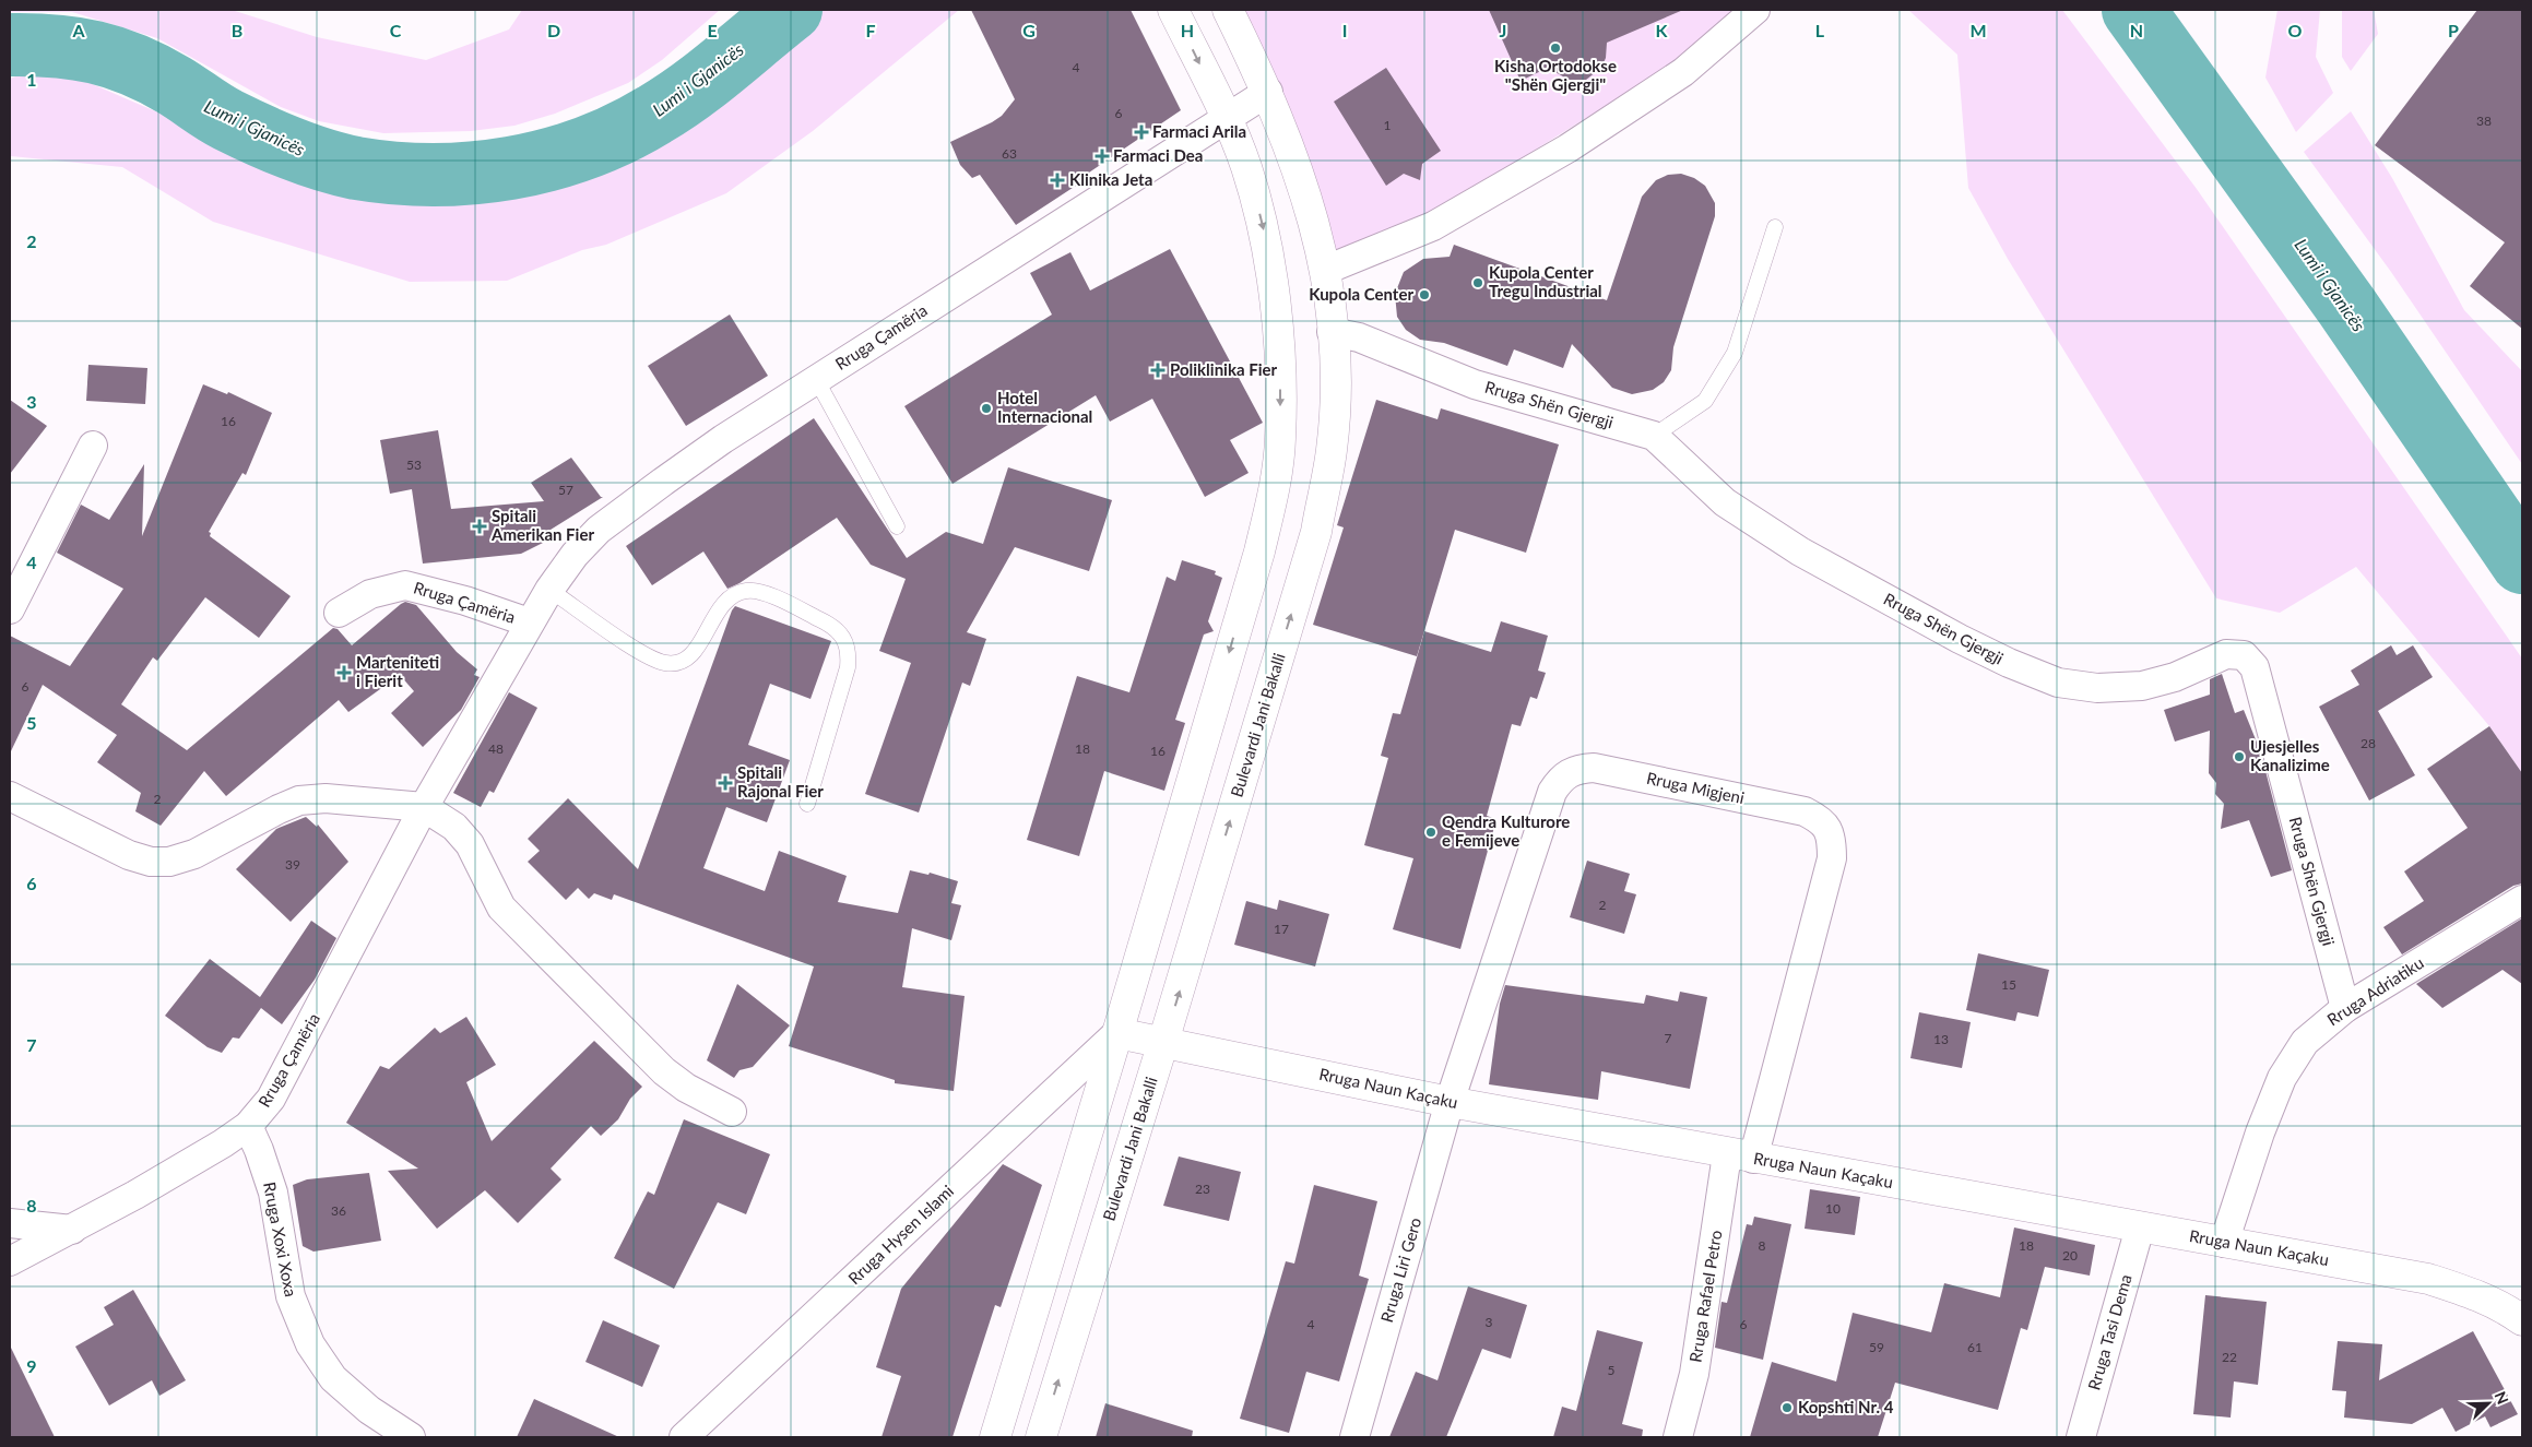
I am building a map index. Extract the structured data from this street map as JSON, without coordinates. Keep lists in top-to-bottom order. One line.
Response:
{"streets":{"main road":["Bulevardi Jani Bakalli","Rruga Naun Kaçaku"],"street":["Rruga Çamëria","Rruga Shën Gjergji","Rruga Migjeni","Rruga Adriatiku","Rruga Hysen Islami","Rruga Xoxi Xoxa","Rruga Liri Gero","Rruga Rafael Petro","Rruga Tasi Dema"]},"crossings":[["Rruga Çamëria","Bulevardi Jani Bakalli"],["Rruga Çamëria","Rruga Xoxi Xoxa"],["Rruga Shën Gjergji","Bulevardi Jani Bakalli"],["Rruga Shën Gjergji","Rruga Adriatiku"],["Bulevardi Jani Bakalli","Rruga Naun Kaçaku"],["Rruga Migjeni","Rruga Naun Kaçaku"],["Rruga Migjeni","Rruga Liri Gero"],["Rruga Migjeni","Rruga Rafael Petro"],["Rruga Adriatiku","Rruga Naun Kaçaku"],["Rruga Naun Kaçaku","Rruga Hysen Islami"],["Rruga Naun Kaçaku","Rruga Liri Gero"],["Rruga Naun Kaçaku","Rruga Rafael Petro"],["Rruga Naun Kaçaku","Rruga Tasi Dema"]],"water":["Lumi i Gjanicës"],"places":{"other":["Kisha Ortodokse \"Shën Gjergji\"","Kupola Center Tregu Industrial","Kupola Center","Hotel Internacional","Ujesjelles Kanalizime","Qendra Kulturore e Femijeve","Kopshti Nr. 4"],"health":["Farmaci Arila","Farmaci Dea","Klinika Jeta","Poliklinika Fier","Spitali Amerikan Fier","Marteniteti i Fierit","Spitali Rajonal Fier"]},"house_numbers":["4","6","38","1","63","16","53","57","6","28","48","18","16","2","39","2","17","15","7","13","23","10","36","8","18","20","3","4","6","59","61","22","5"],"north":"top right","grid":{"columns":["A","B","C","D","E","F","G","H","I","J","K","L","M","N","O","P"],"rows":["1","2","3","4","5","6","7","8","9"]}}
